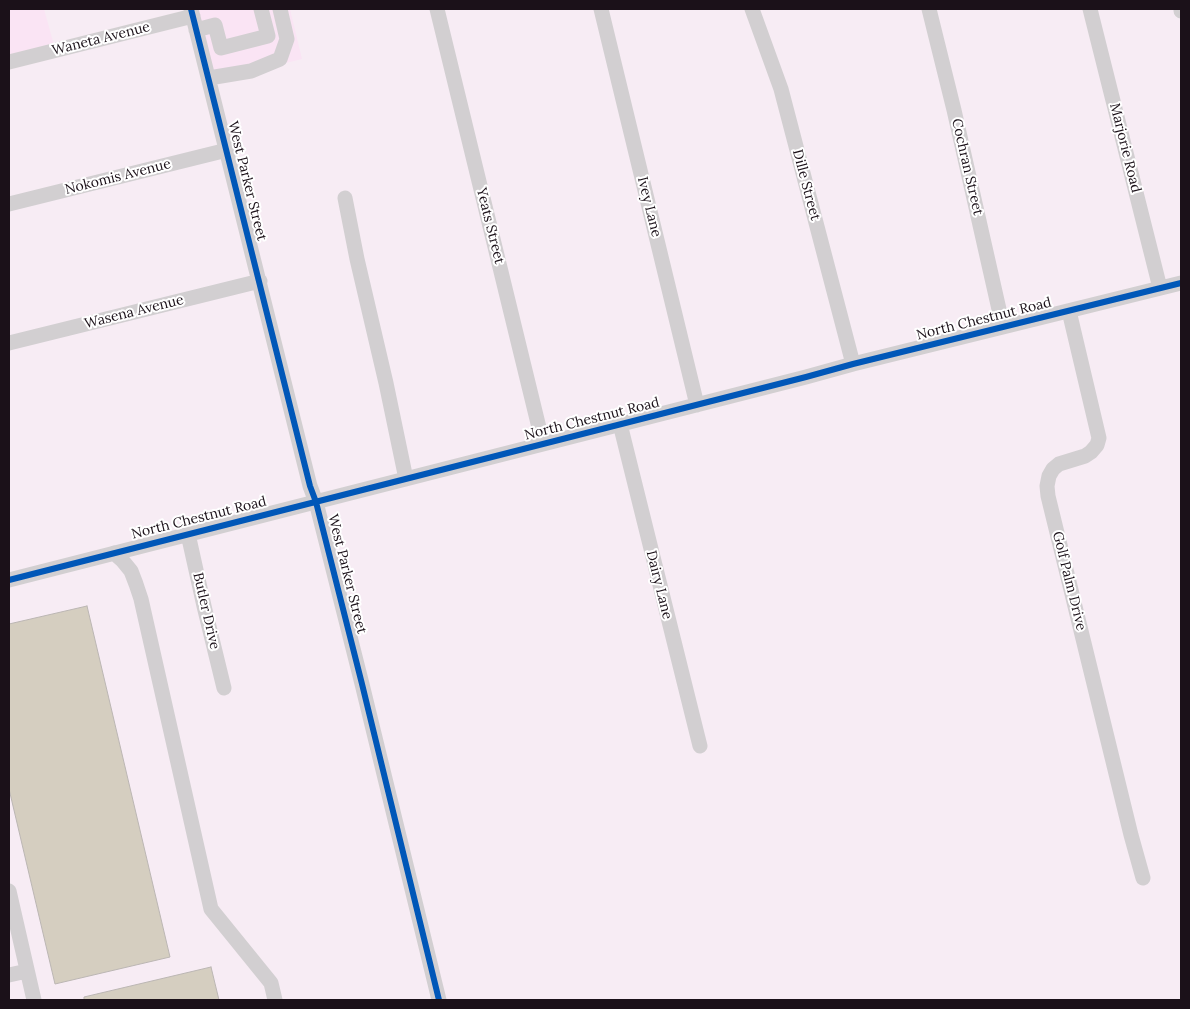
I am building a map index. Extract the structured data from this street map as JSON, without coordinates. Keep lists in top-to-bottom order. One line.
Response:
{"streets":{"street":["Waneta Avenue","Marjorie Road","Cochran Street","Nokomis Avenue","West Parker Street","Dille Street","Ivey Lane","Yeats Street","Wasena Avenue","North Chestnut Road","Golf Palm Drive","Dairy Lane","Butler Drive"]},"crossings":[["Waneta Avenue","West Parker Street"],["Marjorie Road","North Chestnut Road"],["Cochran Street","North Chestnut Road"],["Nokomis Avenue","West Parker Street"],["West Parker Street","Wasena Avenue"],["West Parker Street","North Chestnut Road"],["Dille Street","North Chestnut Road"],["Ivey Lane","North Chestnut Road"],["Yeats Street","North Chestnut Road"],["North Chestnut Road","Golf Palm Drive"],["North Chestnut Road","Dairy Lane"],["North Chestnut Road","Butler Drive"]]}
